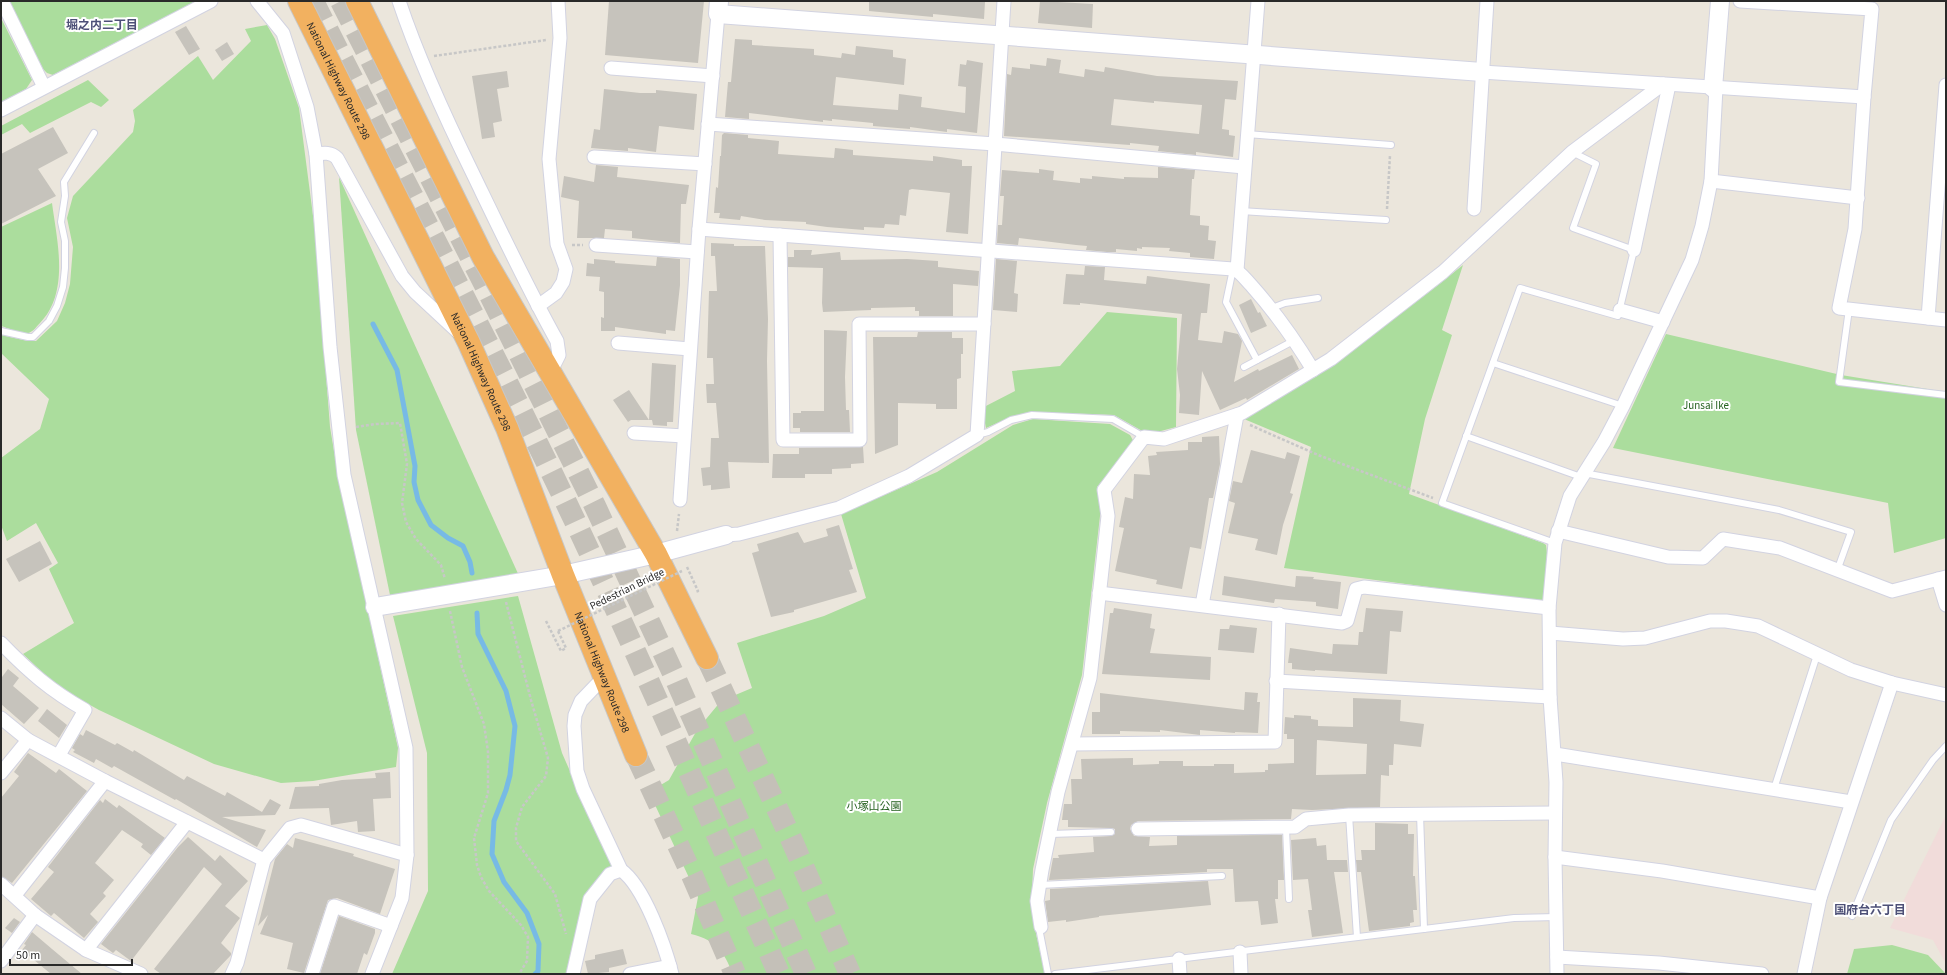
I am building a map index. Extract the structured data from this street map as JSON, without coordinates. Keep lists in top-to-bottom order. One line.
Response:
{"streets":{"highway":["National Highway Route 298"],"path":["Pedestrian Bridge"]},"districts":["堀之内二丁目","国府台六丁目"],"parks":["Junsai Ike","小塚山公園"],"scale_bar":"50 m"}
